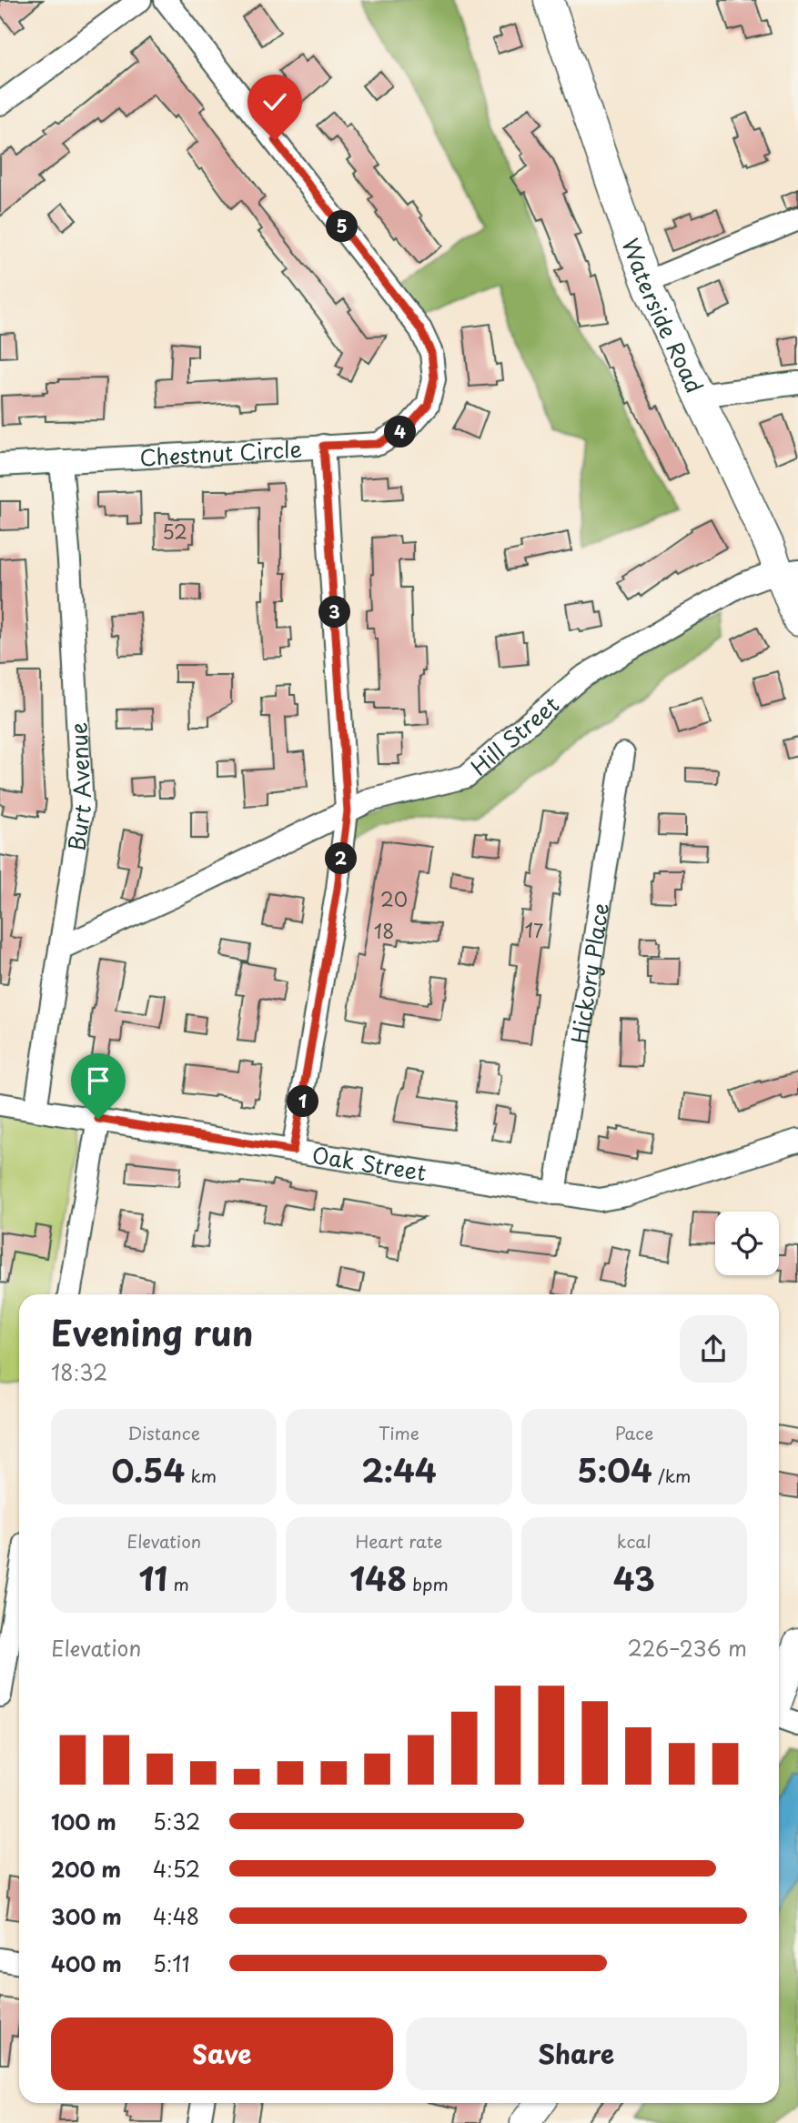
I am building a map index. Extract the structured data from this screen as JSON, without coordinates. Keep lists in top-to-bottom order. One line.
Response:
{"streets":{"main road":["Waterside Road"],"street":["Chestnut Circle","Hill Street","Burt Avenue","Hickory Place","Oak Street"]},"crossings":[["Waterside Road","Hill Street"],["Chestnut Circle","Burt Avenue"],["Hill Street","Burt Avenue"],["Burt Avenue","Oak Street"],["Hickory Place","Oak Street"]],"house_numbers":["52","20","17","18"],"page":{"pins":["5","4","3","2","1"],"heading":["Evening run","18:32"],"stats":[["Distance","0.54 km"],["Time","2:44"],["Pace","5:04 /km"],["Elevation","11 m"],["Heart rate","148 bpm"],["kcal","43"]],"chart":["Elevation","226–236 m"],"list":[{"name":"100 m","note":"5:32"},{"name":"200 m","note":"4:52"},{"name":"300 m","note":"4:48"},{"name":"400 m","note":"5:11"}],"buttons":["Save","Share"]}}
